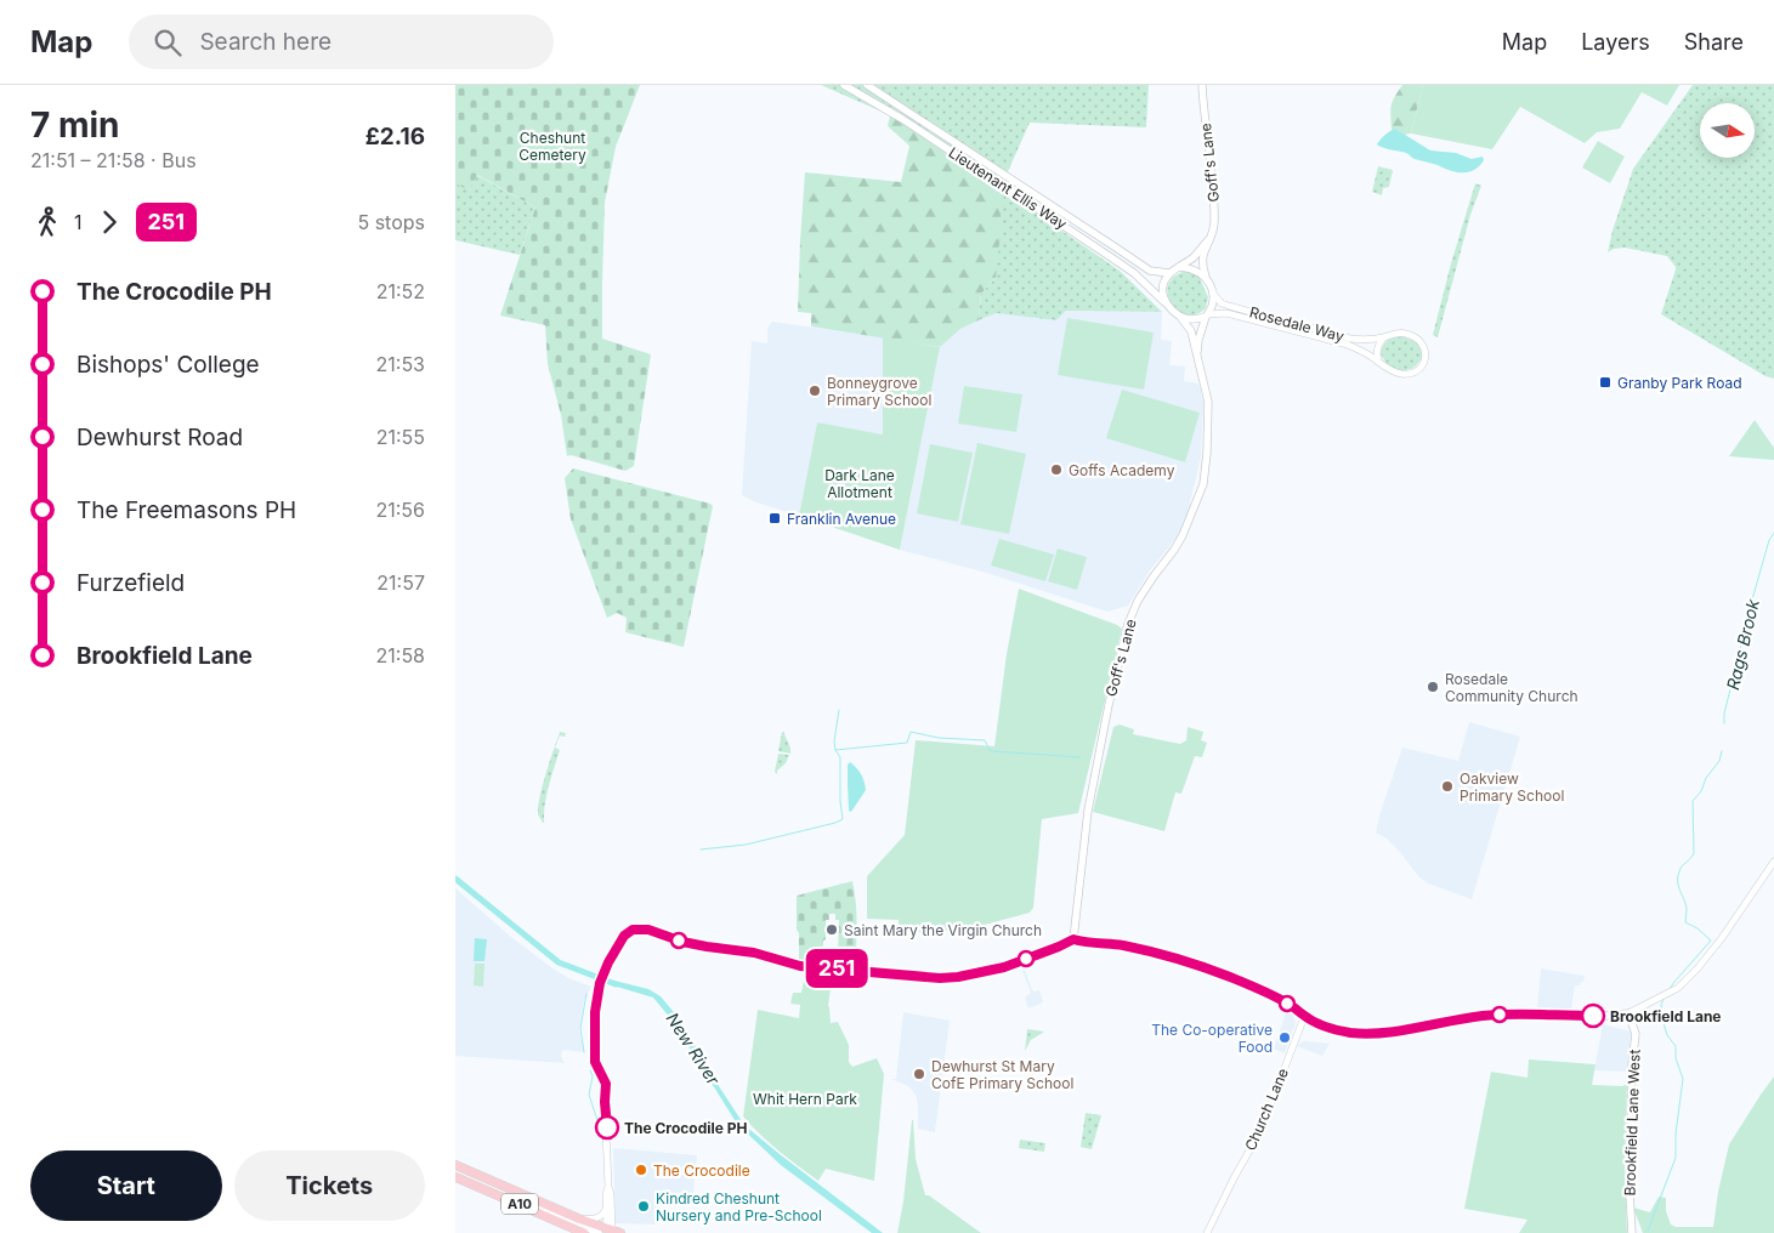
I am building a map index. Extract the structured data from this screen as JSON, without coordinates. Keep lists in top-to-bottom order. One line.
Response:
{"streets":{"highway":["A10"],"main road":["Goff's Lane","Lieutenant Ellis Way","Brookfield Lane West"],"street":["Rosedale Way","Church Lane"]},"crossings":[["Goff's Lane","Lieutenant Ellis Way"],["Goff's Lane","Rosedale Way"],["Lieutenant Ellis Way","Rosedale Way"]],"water":["Rags Brook","New River"],"parks":["Cheshunt Cemetery","Dark Lane Allotment","Whit Hern Park"],"places":{"transit":["Granby Park Road","Franklin Avenue"],"other":["Bonneygrove Primary School","Goffs Academy","Rosedale Community Church","Oakview Primary School","Saint Mary the Virgin Church","Brookfield Lane","The Co-operative Food","Dewhurst St Mary CofE Primary School","The Crocodile PH","The Crocodile","Kindred Cheshunt Nursery and Pre-School"]},"lines":["bus line 251"],"north":"right","page":{"header":"Map","search":"Search here","nav":["Map","Layers","Share"],"heading":["7 min","21:51 – 21:58 · Bus","£2.16"],"on_map":"251","legs":["1","251","5 stops"],"list":[{"name":"The Crocodile PH","value":"21:52"},{"name":"Bishops' College","value":"21:53"},{"name":"Dewhurst Road","value":"21:55"},{"name":"The Freemasons PH","value":"21:56"},{"name":"Furzefield","value":"21:57"},{"name":"Brookfield Lane","value":"21:58"}],"buttons":["Start","Tickets"]}}
